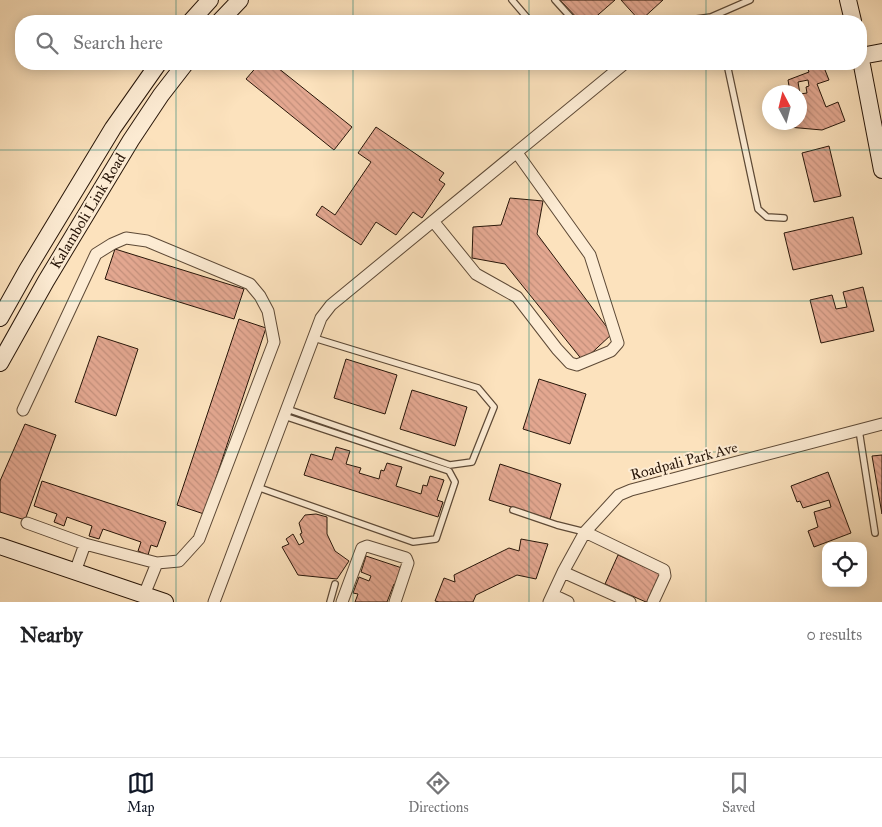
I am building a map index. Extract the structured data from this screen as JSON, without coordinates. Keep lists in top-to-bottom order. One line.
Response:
{"streets":{"main road":["Kalamboli Link Road"],"street":["Roadpali Park Ave"]},"north":"top","page":{"search":"Search here","heading":["Nearby","0 results"],"nav":["Map","Directions","Saved"]}}
